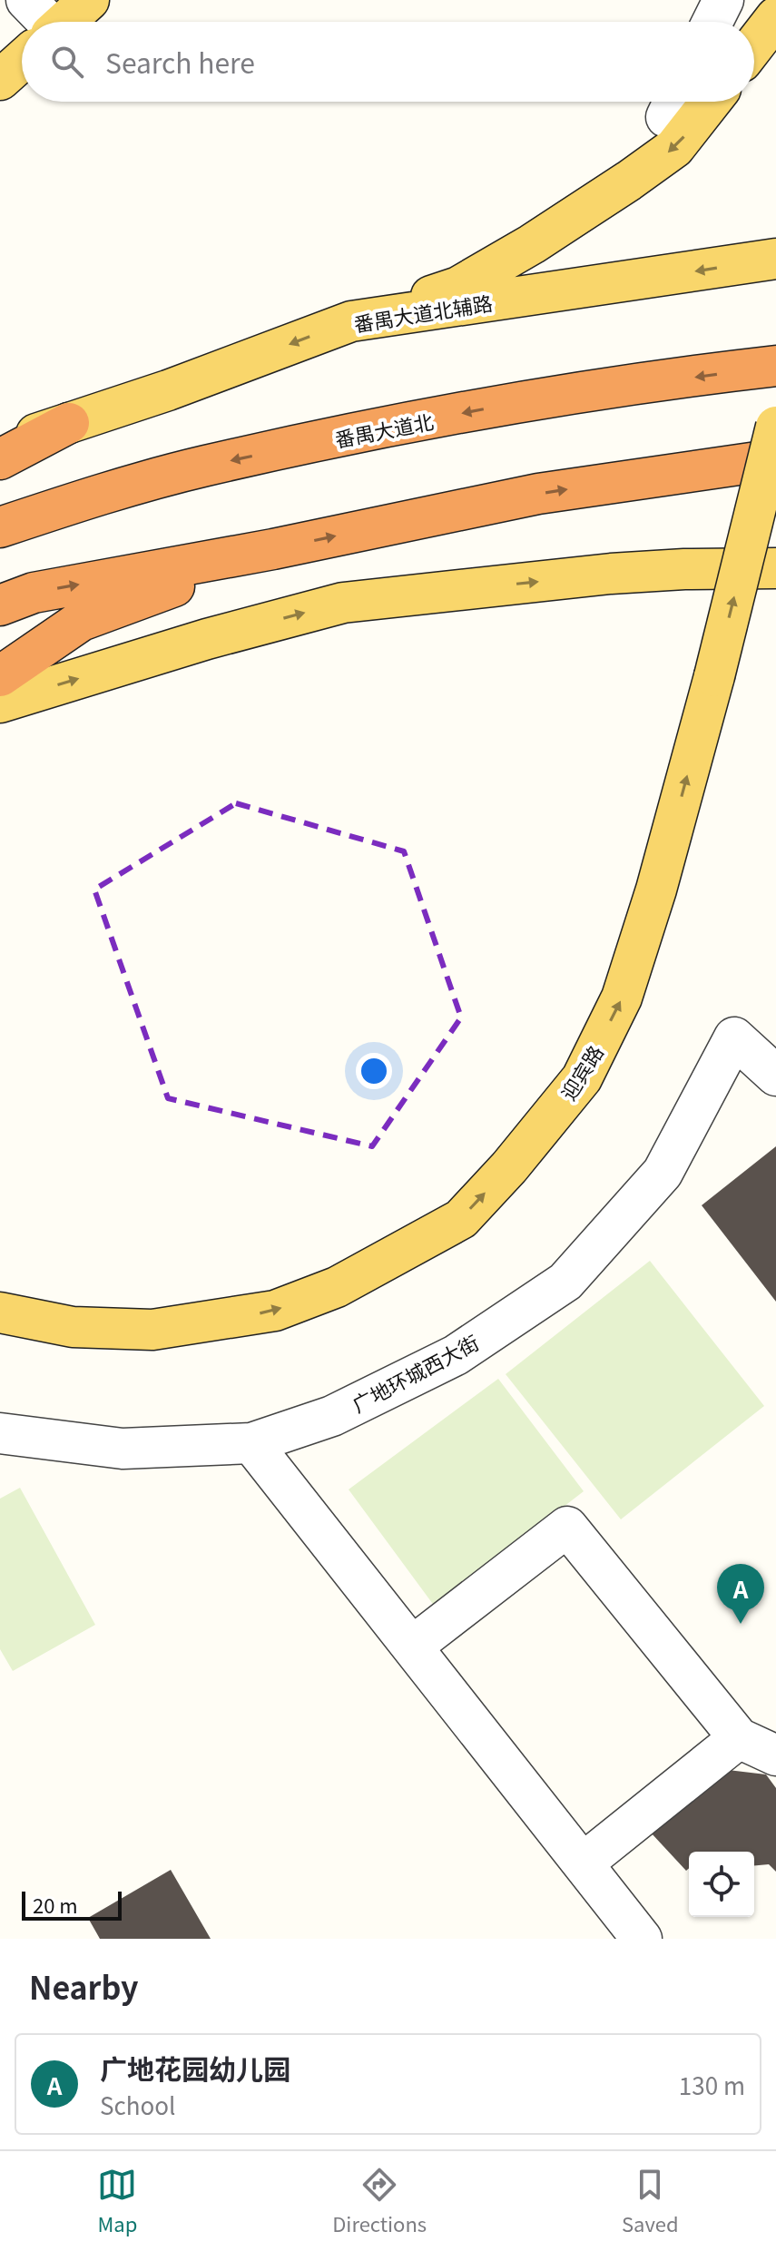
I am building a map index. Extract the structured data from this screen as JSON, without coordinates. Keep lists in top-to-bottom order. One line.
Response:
{"streets":{"highway":["番禺大道北"],"main road":["番禺大道北辅路","迎宾路"],"street":["广地环城西大街"]},"one_way":["迎宾路"],"scale_bar":"20 m","page":{"search":"Search here","pins":"A","scale":"20 m","heading":"Nearby","list":[{"mark":"A","name":"广地花园幼儿园","note":"School","value":"130 m"}],"nav":["Map","Directions","Saved"]}}
